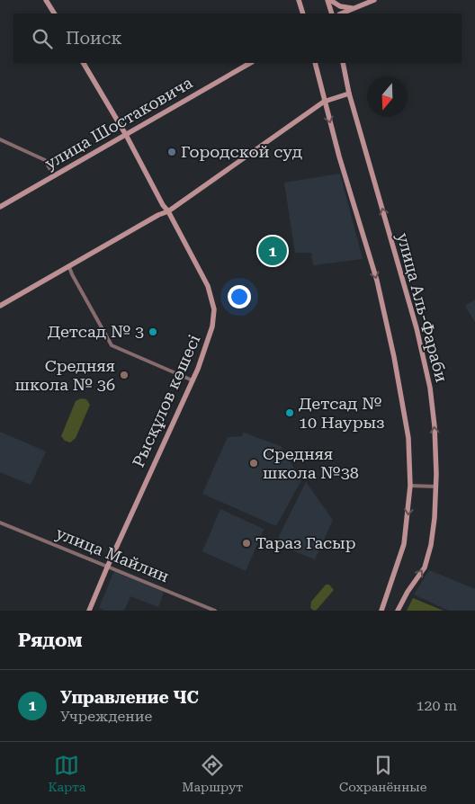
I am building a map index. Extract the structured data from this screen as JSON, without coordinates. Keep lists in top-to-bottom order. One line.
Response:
{"streets":{"main road":["улица Шостаковича","улица Аль-Фараби","Рысқұлов көшесі"],"street":["улица Майлин"]},"crossings":[["улица Шостаковича","Рысқұлов көшесі"],["Рысқұлов көшесі","улица Майлин"]],"places":["Городской суд","Детсад № 3","Средняя школа № 36","Детсад № 10 Наурыз","Средняя школа №38","Тараз Гасыр"],"north":"bottom","page":{"search":"Поиск","pins":"1","heading":"Рядом","list":[{"mark":"1","name":"Управление ЧС","note":"Учреждение","value":"120 m"}],"nav":["Карта","Маршрут","Сохранённые"]}}
